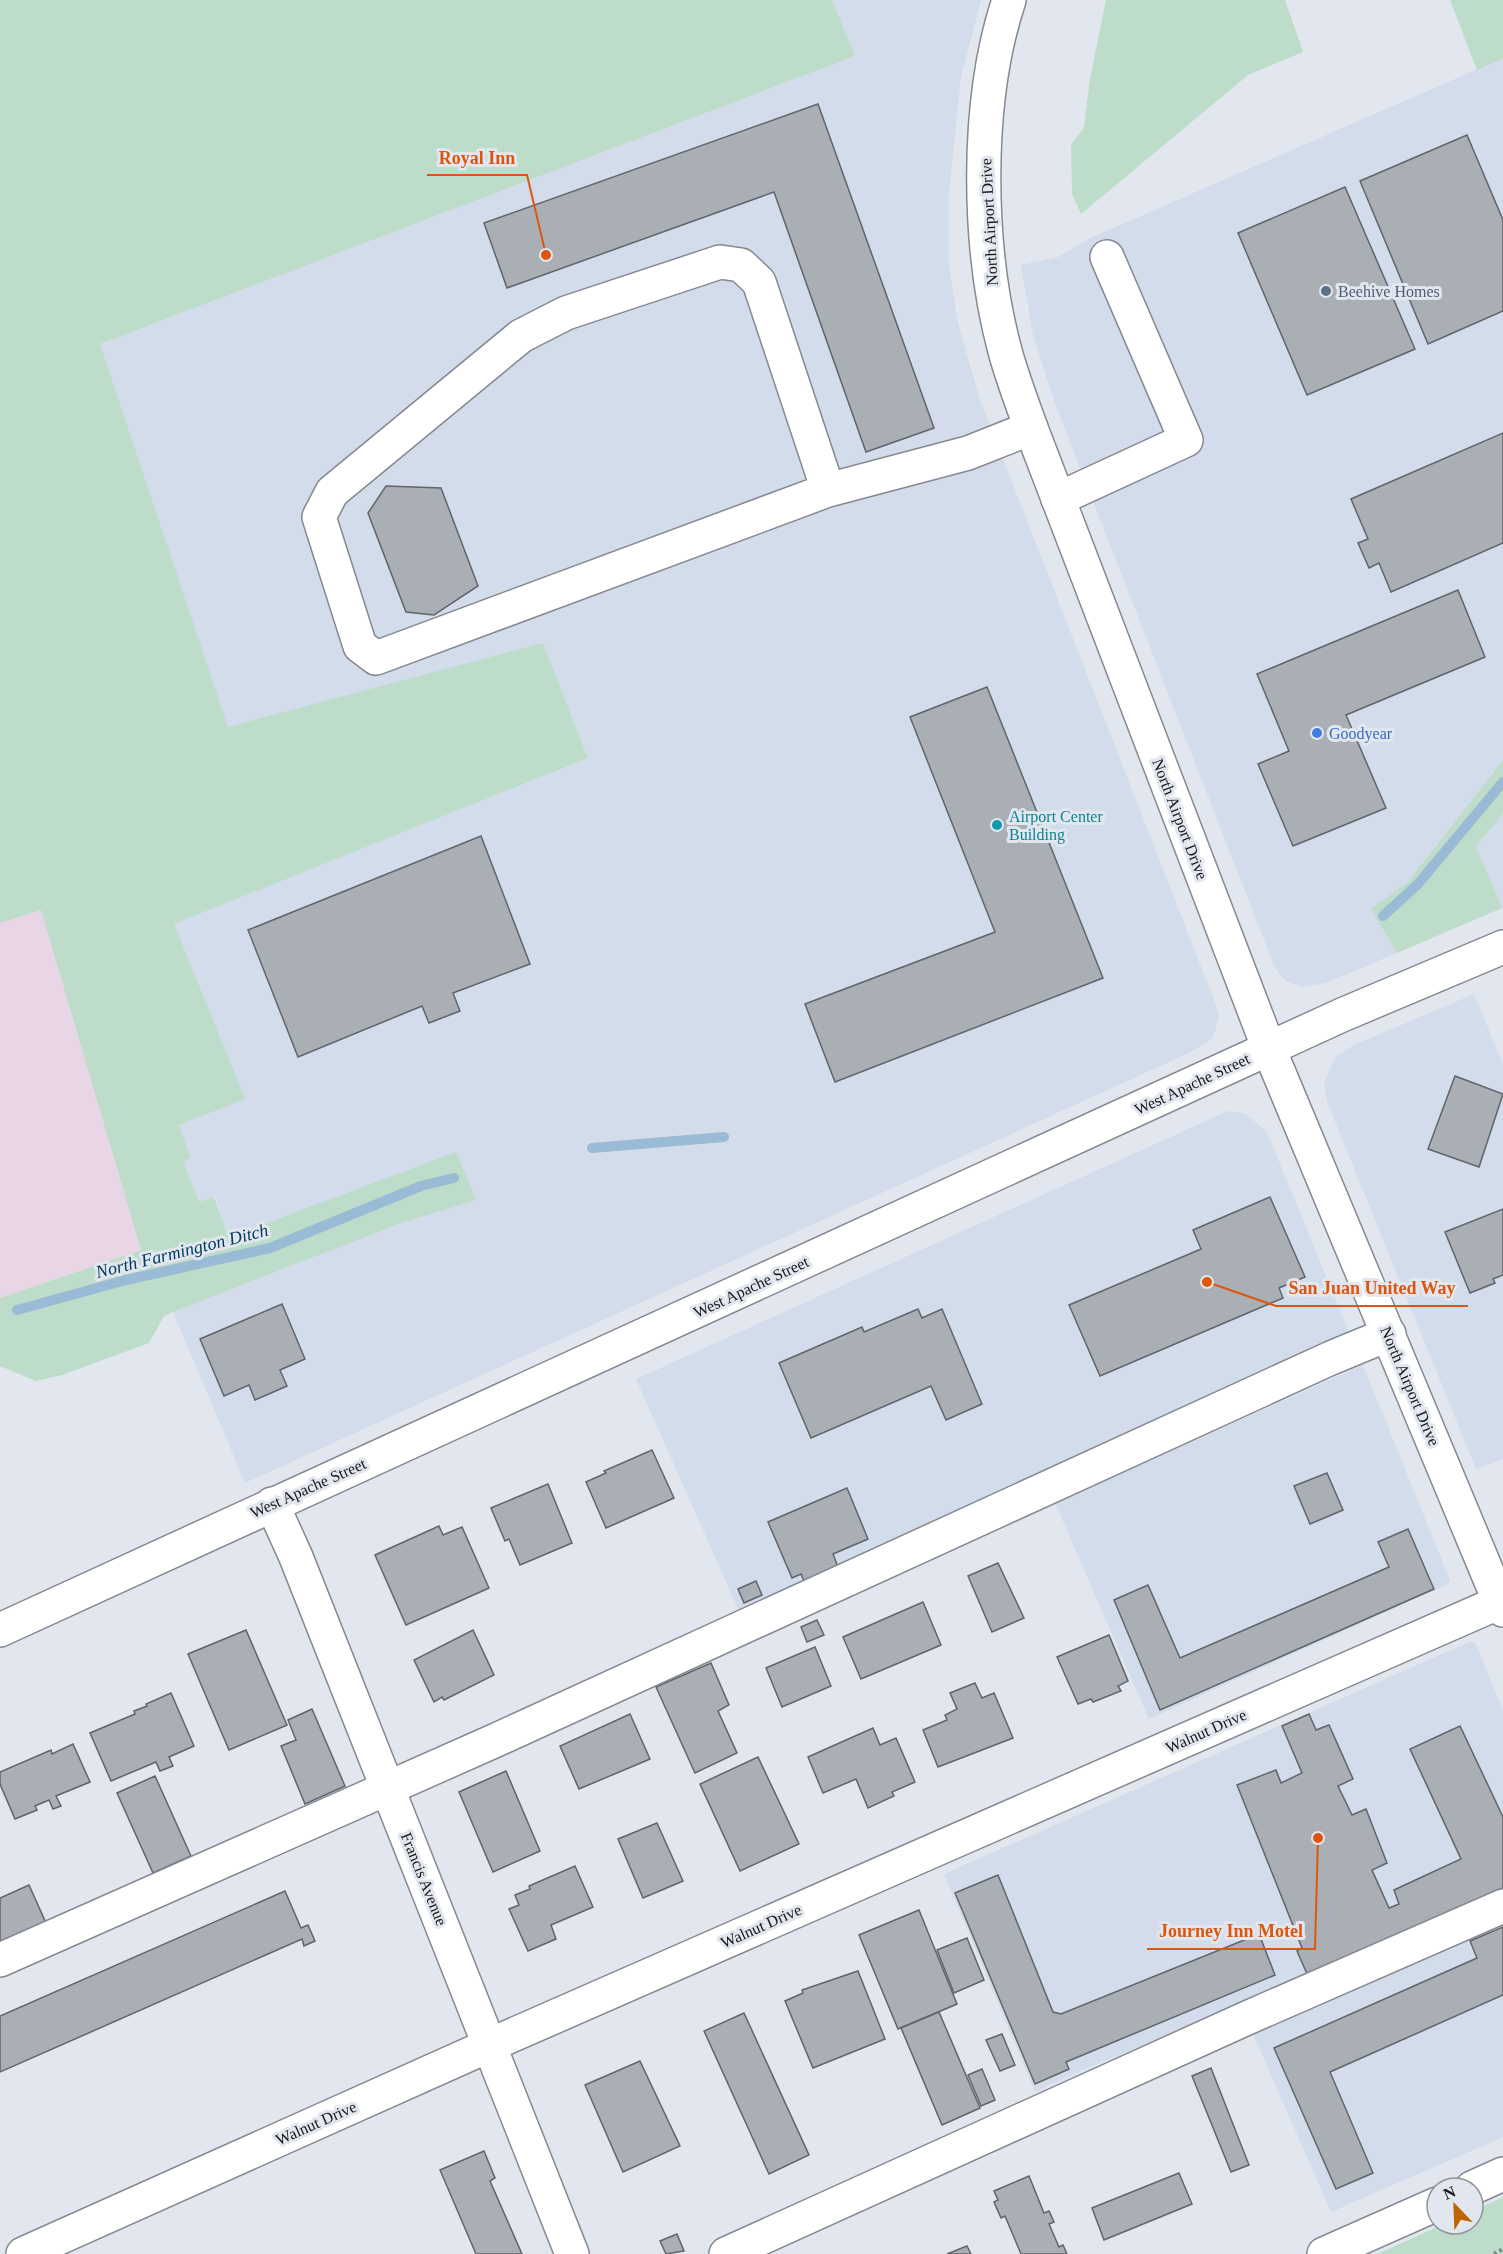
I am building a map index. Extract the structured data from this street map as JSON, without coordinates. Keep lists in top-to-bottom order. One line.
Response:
{"streets":{"main road":["North Airport Drive","West Apache Street","Walnut Drive","Francis Avenue"]},"crossings":[["North Airport Drive","West Apache Street"],["North Airport Drive","Walnut Drive"],["West Apache Street","Francis Avenue"],["Walnut Drive","Francis Avenue"]],"water":["North Farmington Ditch"],"places":["Royal Inn","Beehive Homes","Goodyear","Airport Center Building","San Juan United Way","Journey Inn Motel"],"north":"top left"}
